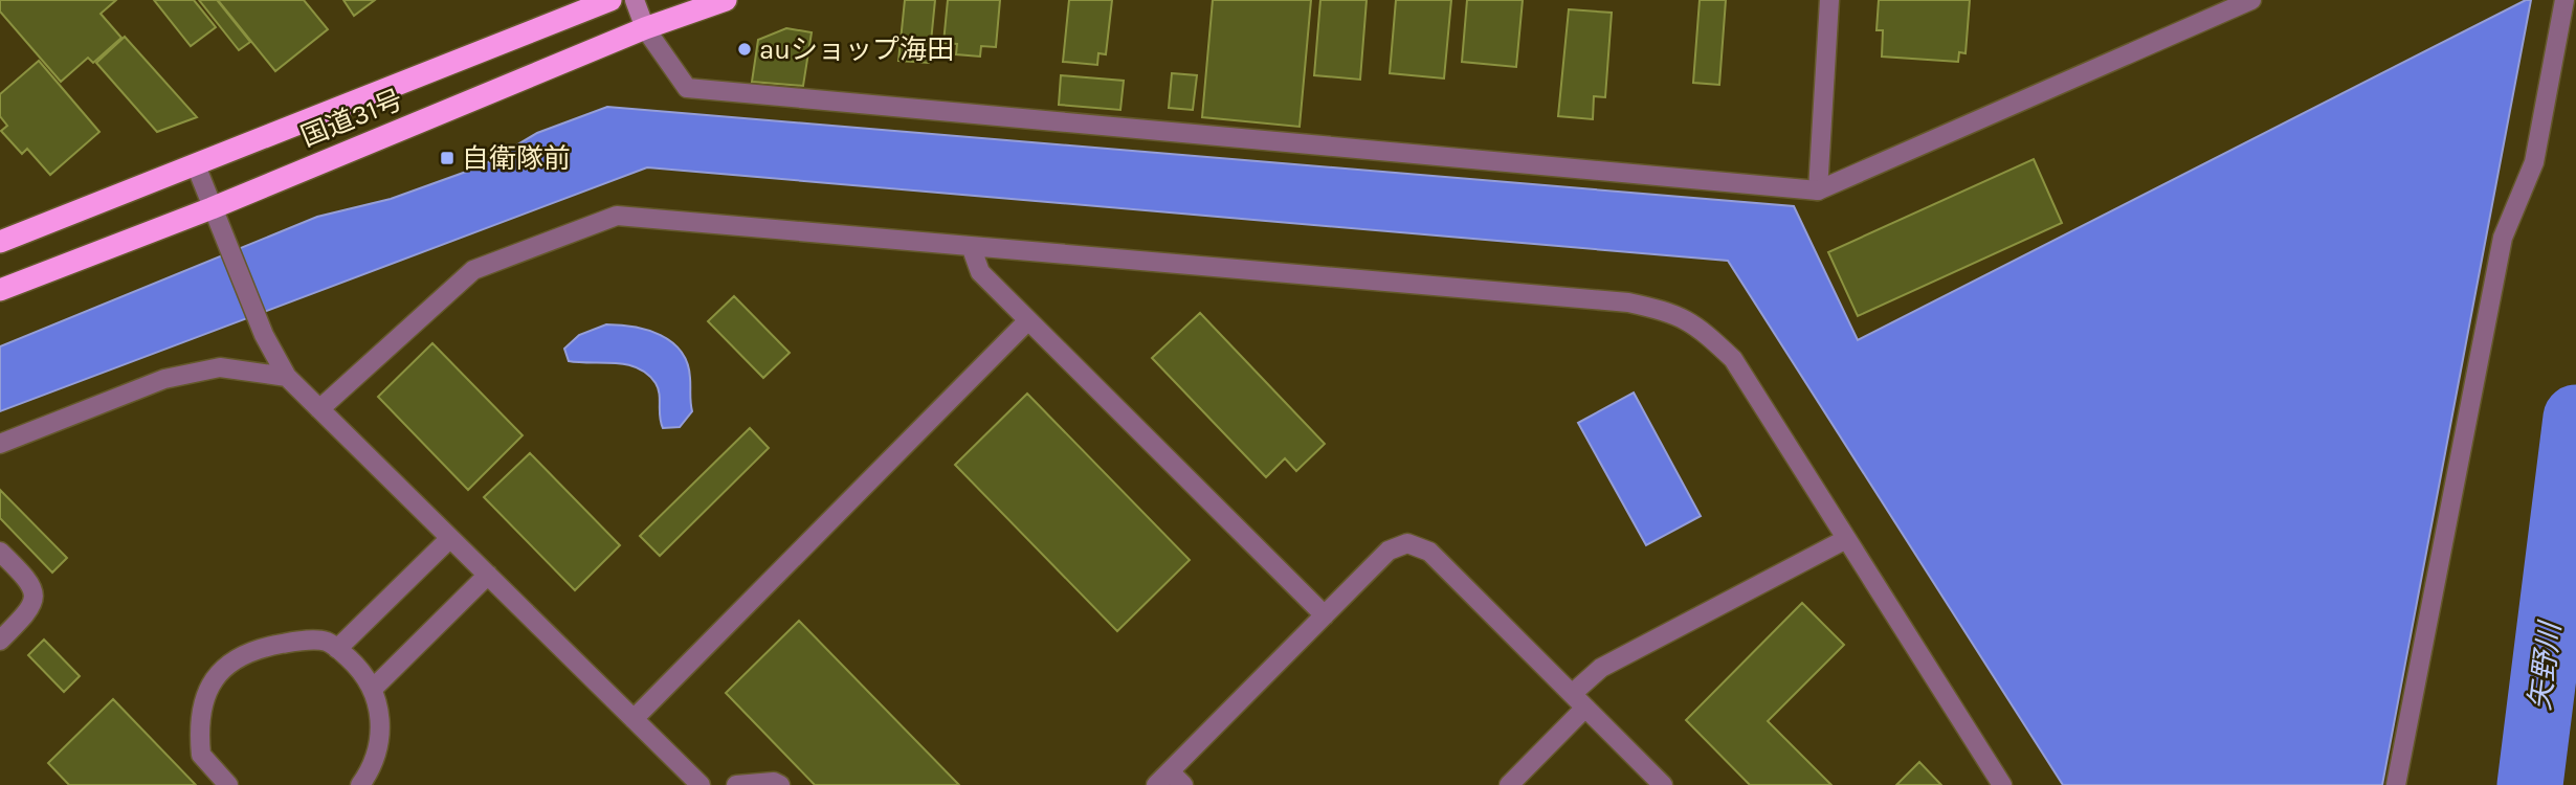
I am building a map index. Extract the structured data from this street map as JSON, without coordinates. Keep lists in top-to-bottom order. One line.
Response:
{"streets":{"highway":["国道31号"]},"water":["矢野川"],"places":{"other":["auショップ海田"],"transit":["自衛隊前"]}}
